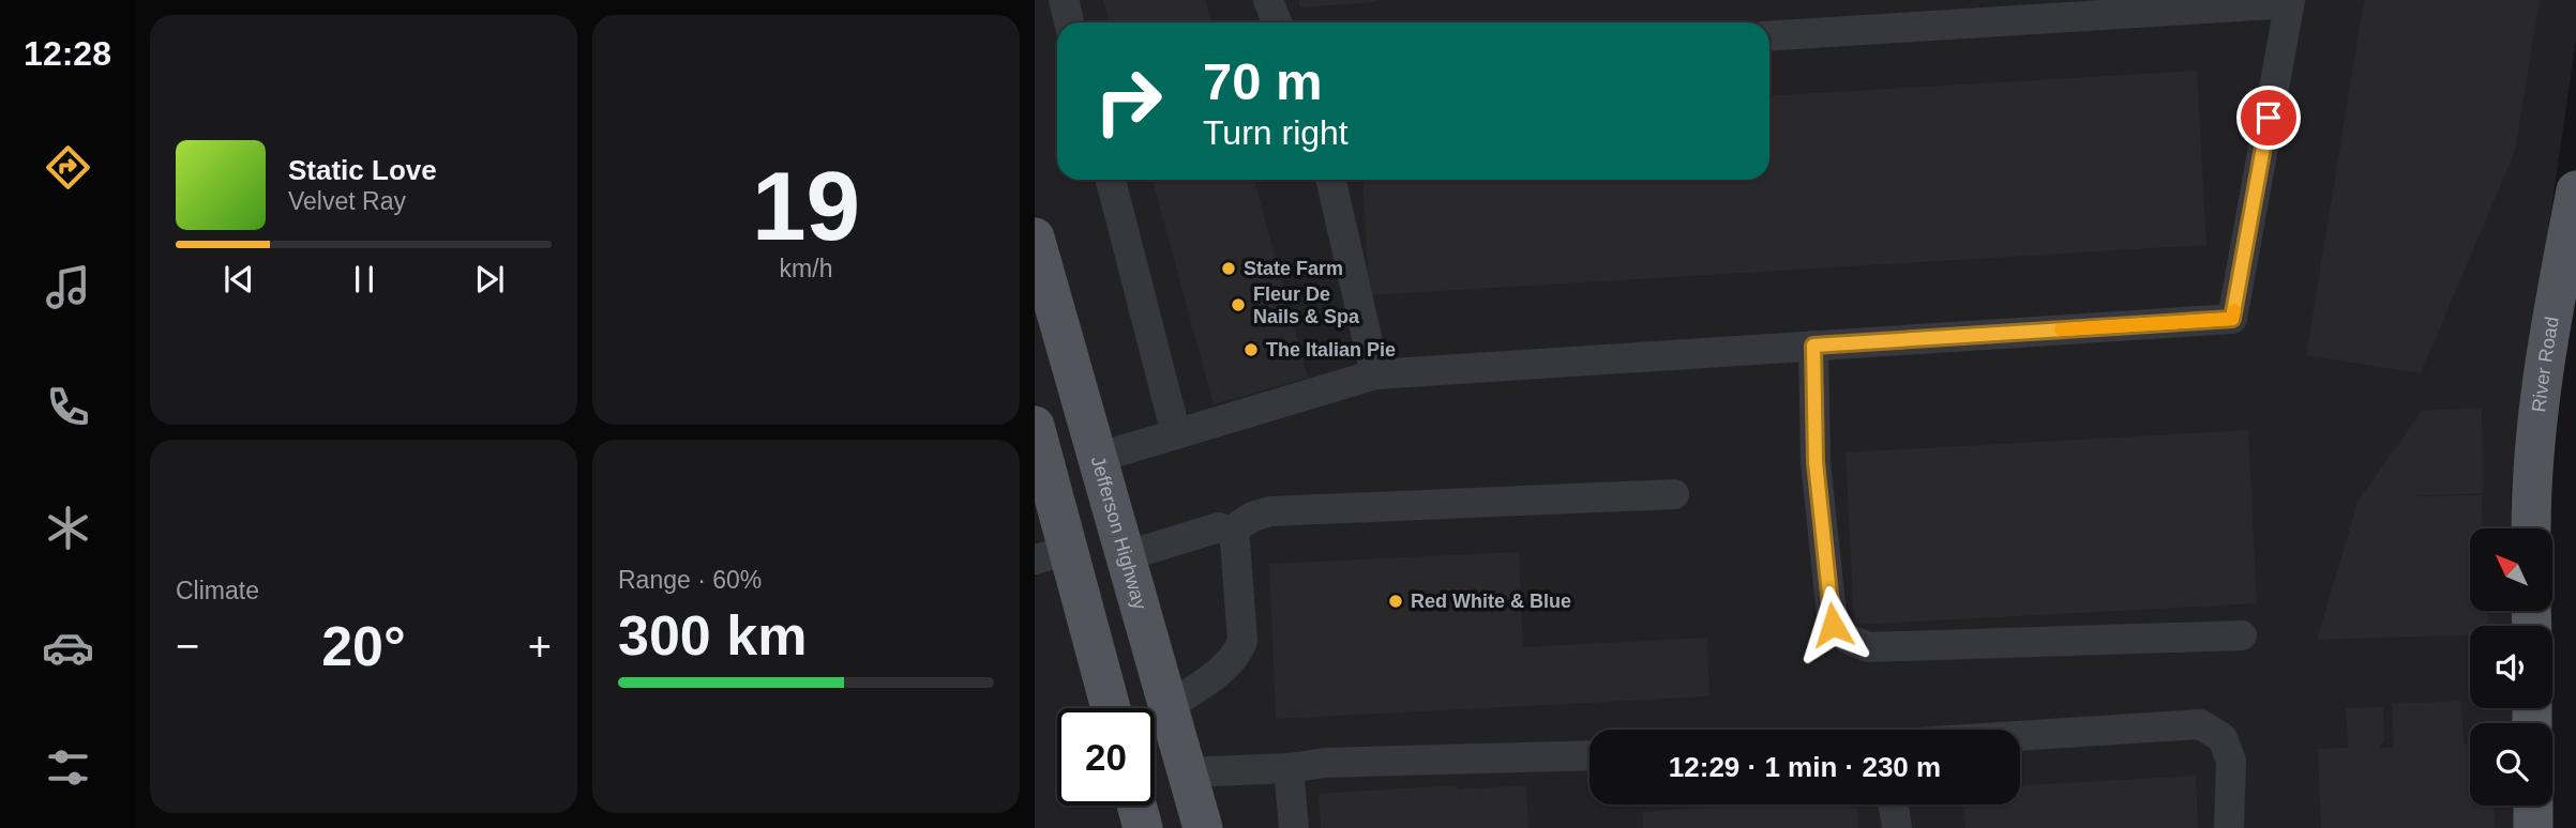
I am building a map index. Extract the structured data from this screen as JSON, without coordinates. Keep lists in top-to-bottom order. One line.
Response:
{"streets":{"main road":["River Road","Jefferson Highway"]},"places":["State Farm","Fleur De Nails & Spa","The Italian Pie","Red White & Blue"],"north":"top left","page":{"tabs":"12:28","tile":[["19","km/h"],"Climate",["Range · 60%","300 km"]],"turn":["70 m","Turn right"],"song":["Static Love","Velvet Ray"],"heat":["−","20°","+"],"limit":"20","trip":"12:29 · 1 min · 230 m"}}
